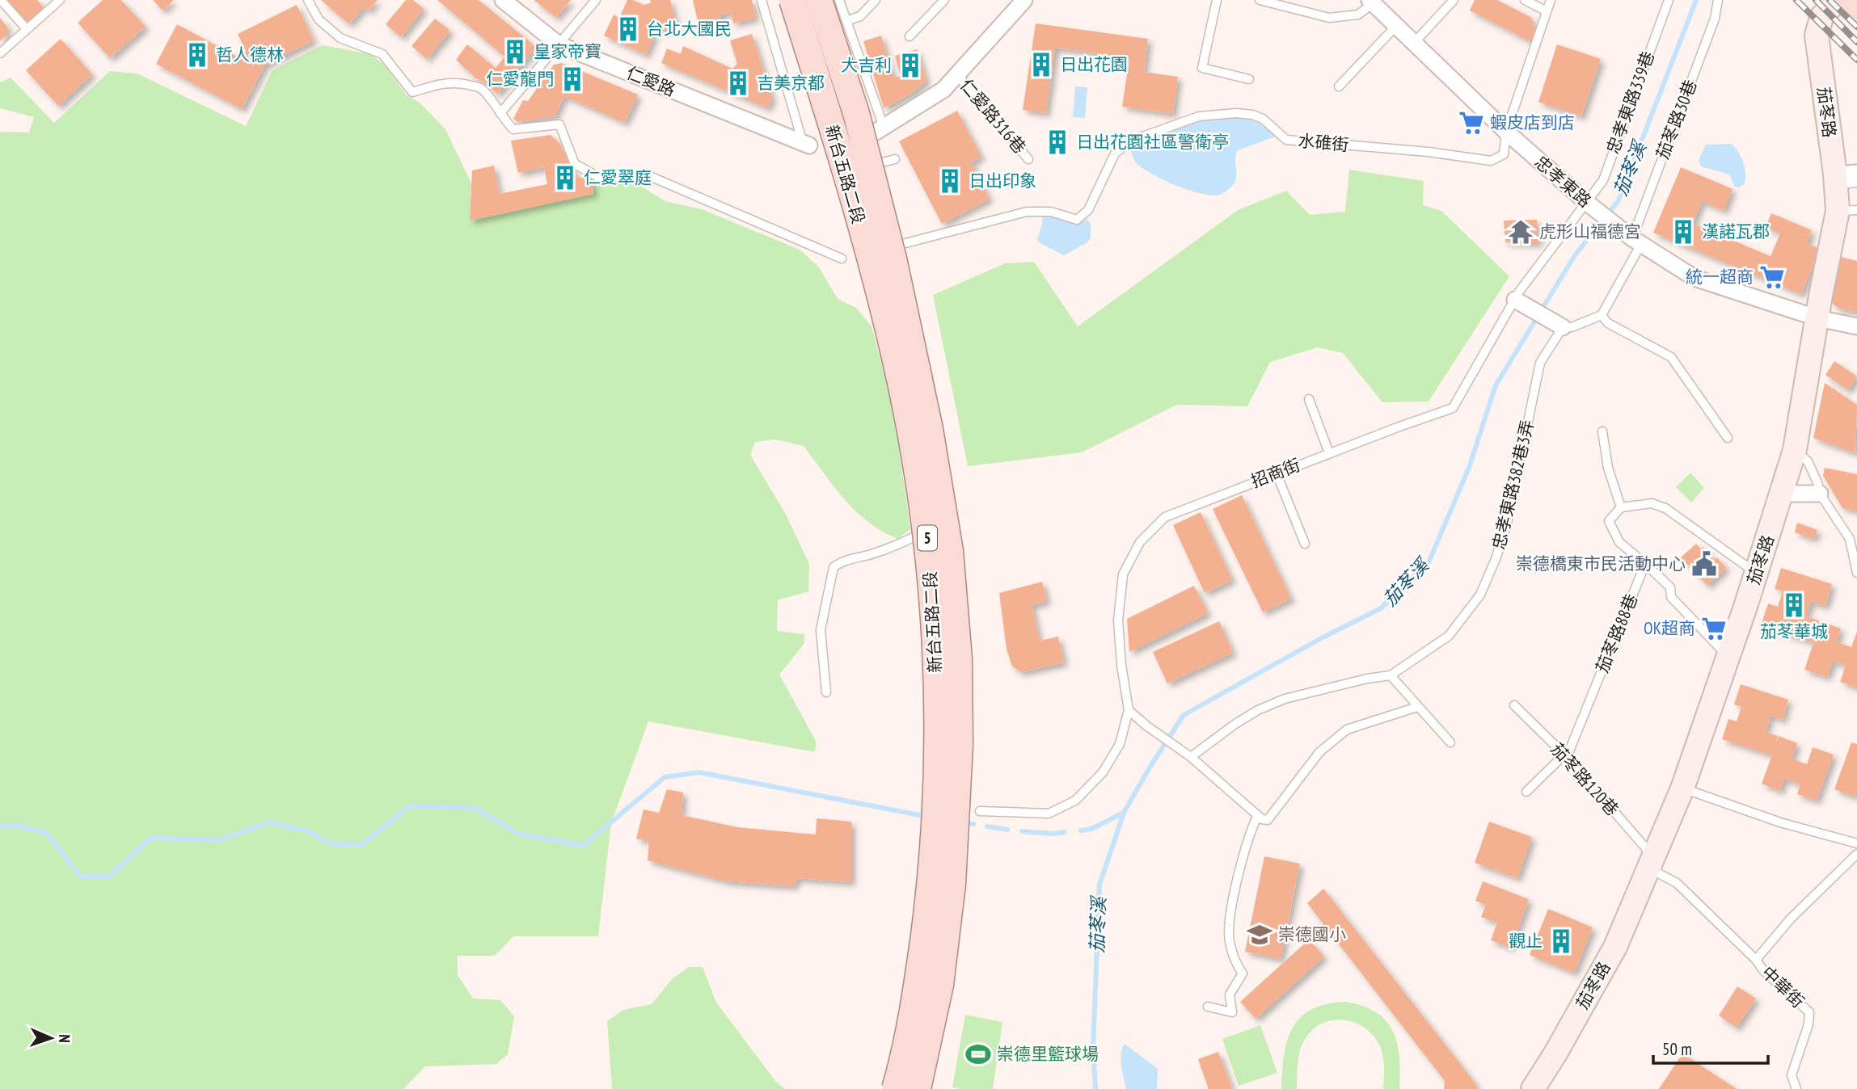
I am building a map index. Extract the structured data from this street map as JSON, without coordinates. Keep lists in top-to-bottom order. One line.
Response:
{"streets":{"main road":["新台五路二段","5"],"street":["仁愛路","茄苳路","忠孝東路"],"lane":["忠孝東路339巷","仁愛路316巷","茄苳路30巷","水碓街","招商街","忠孝東路382巷3弄","茄苳路88巷","茄苳路120巷","中華街"]},"crossings":[["忠孝東路339巷","忠孝東路"],["忠孝東路339巷","招商街"],["茄苳路","忠孝東路"],["茄苳路","茄苳路120巷"],["茄苳路30巷","忠孝東路"],["水碓街","忠孝東路"],["忠孝東路","招商街"],["茄苳路88巷","茄苳路120巷"]],"water":["茄苳溪"],"places":{"building":["台北大國民","皇家帝寶","哲人德林","日出花園","大吉利","仁愛龍門","吉美京都","日出花園社區警衛亭","仁愛翠庭","日出印象","漢諾瓦郡","茄苳華城","觀止"],"supermarket":["蝦皮店到店","統一超商","OK超商"],"temple":["虎形山福德宮"],"public building":["崇德橋東市民活動中心"],"school or university":["崇德國小"],"sports":["崇德里籃球場"]},"scale_bar":"50 m","north":"right"}
